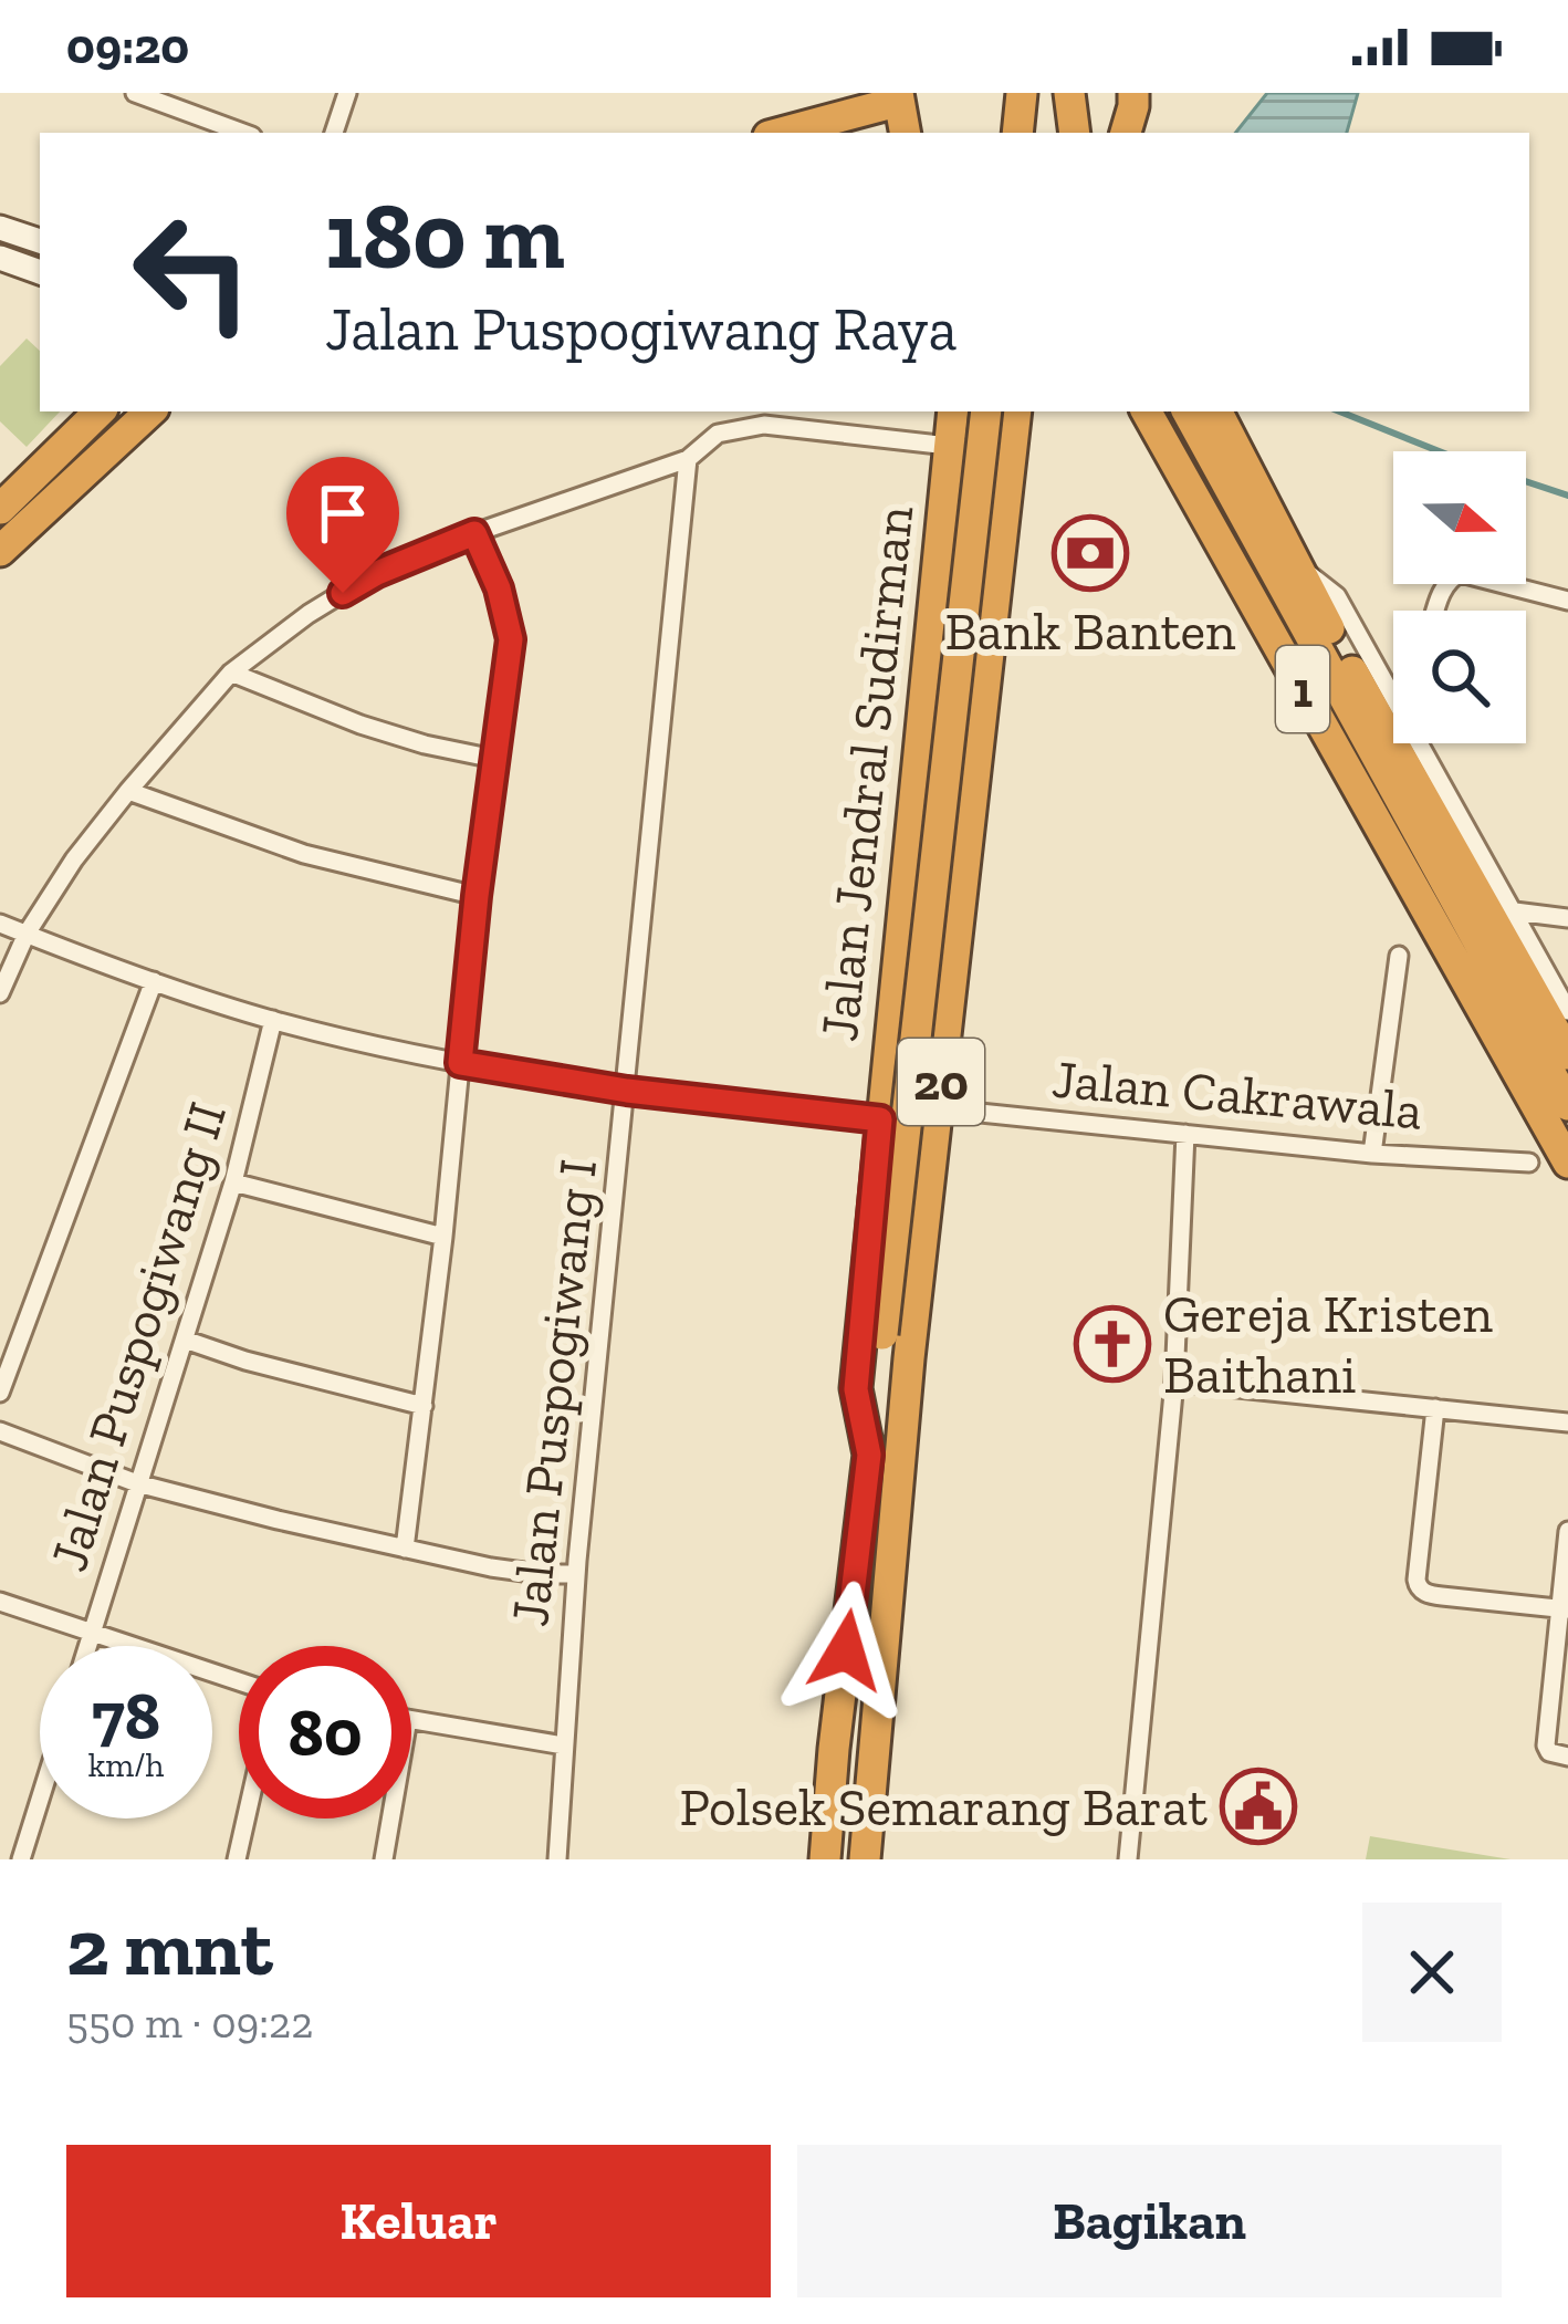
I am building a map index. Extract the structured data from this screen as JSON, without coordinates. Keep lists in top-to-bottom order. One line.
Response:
{"streets":{"highway":["1","Jalan Jendral Sudirman","20"],"street":["Jalan Cakrawala","Jalan Puspogiwang II","Jalan Puspogiwang I"]},"crossings":[["Jalan Jendral Sudirman","20"],["Jalan Jendral Sudirman","Jalan Cakrawala"]],"places":{"bank":["Bank Banten"],"church":["Gereja Kristen Baithani"],"public building":["Polsek Semarang Barat"]},"north":"right","page":{"status":"09:20","turn":["180 m","Jalan Puspogiwang Raya"],"speed":"78 km/h","limit":"80","heading":["2 mnt","550 m · 09:22"],"buttons":["Keluar","Bagikan"]}}
